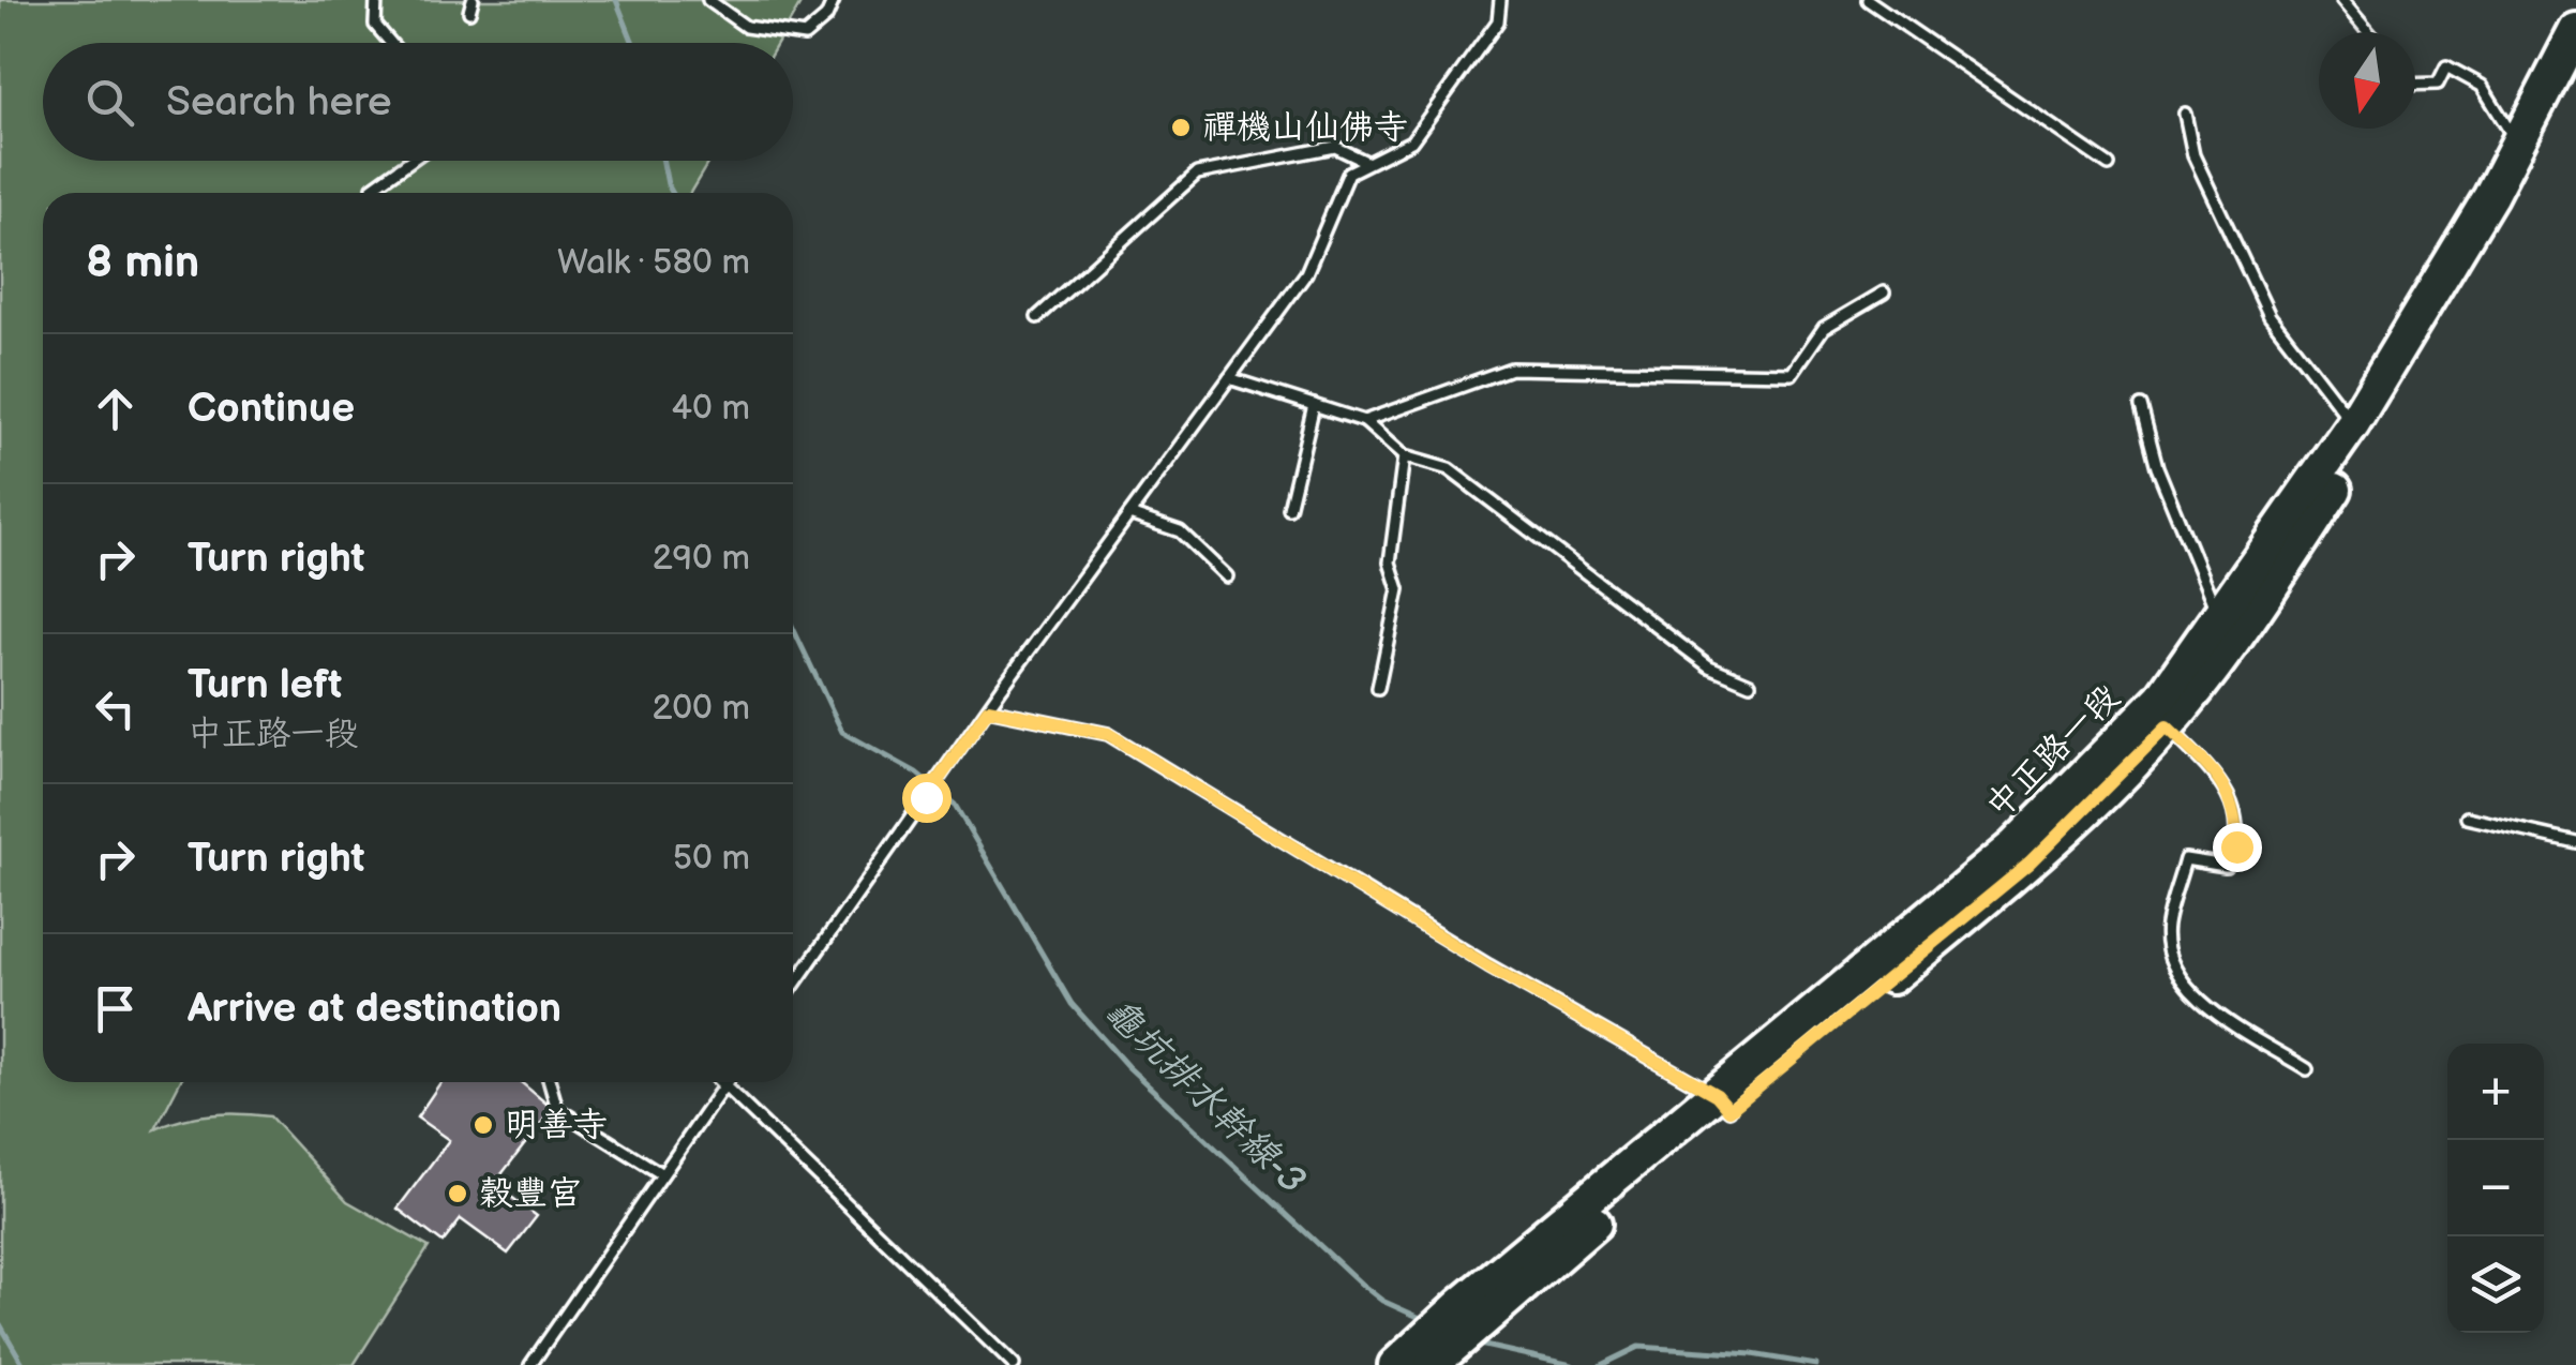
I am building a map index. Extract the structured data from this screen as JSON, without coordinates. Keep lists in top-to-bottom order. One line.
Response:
{"streets":{"main road":["中正路一段"]},"water":["龜坑排水幹線-3"],"places":["禪機山仙佛寺","明善寺","穀豐宮"],"north":"bottom","page":{"search":"Search here","heading":["8 min","Walk · 580 m"],"list":[["Continue","40 m"],["Turn right","290 m"],["Turn left","中正路一段","200 m"],["Turn right","50 m"],"Arrive at destination"],"map_buttons":["+","−"]}}
